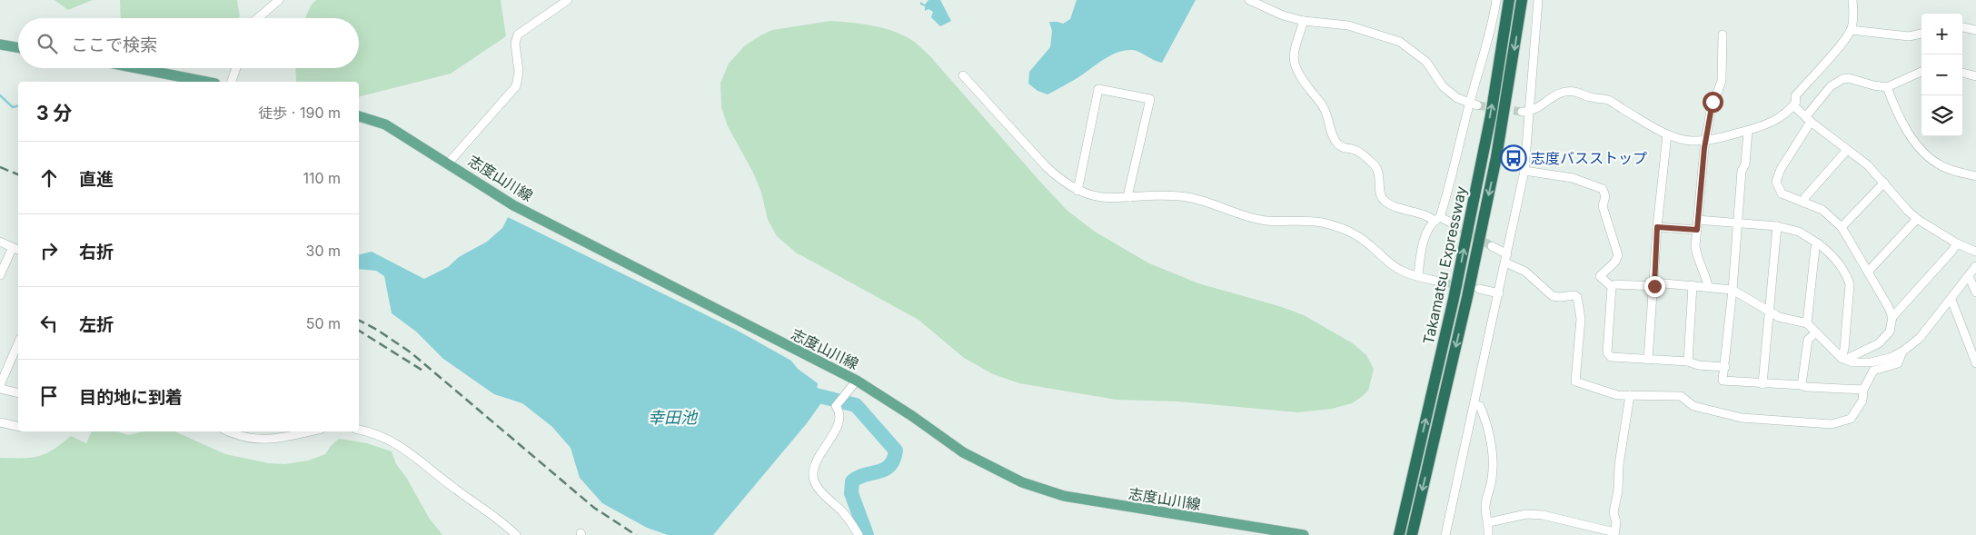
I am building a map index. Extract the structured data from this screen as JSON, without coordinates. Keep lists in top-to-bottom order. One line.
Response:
{"streets":{"highway":["Takamatsu Expressway"],"main road":["志度山川線"]},"water":["幸田池"],"places":{"bus stop":["志度バスストップ"]},"page":{"map_buttons":["+","−"],"search":"ここで検索","heading":["3 分","徒歩 · 190 m"],"list":[["直進","110 m"],["右折","30 m"],["左折","50 m"],"目的地に到着"]}}
